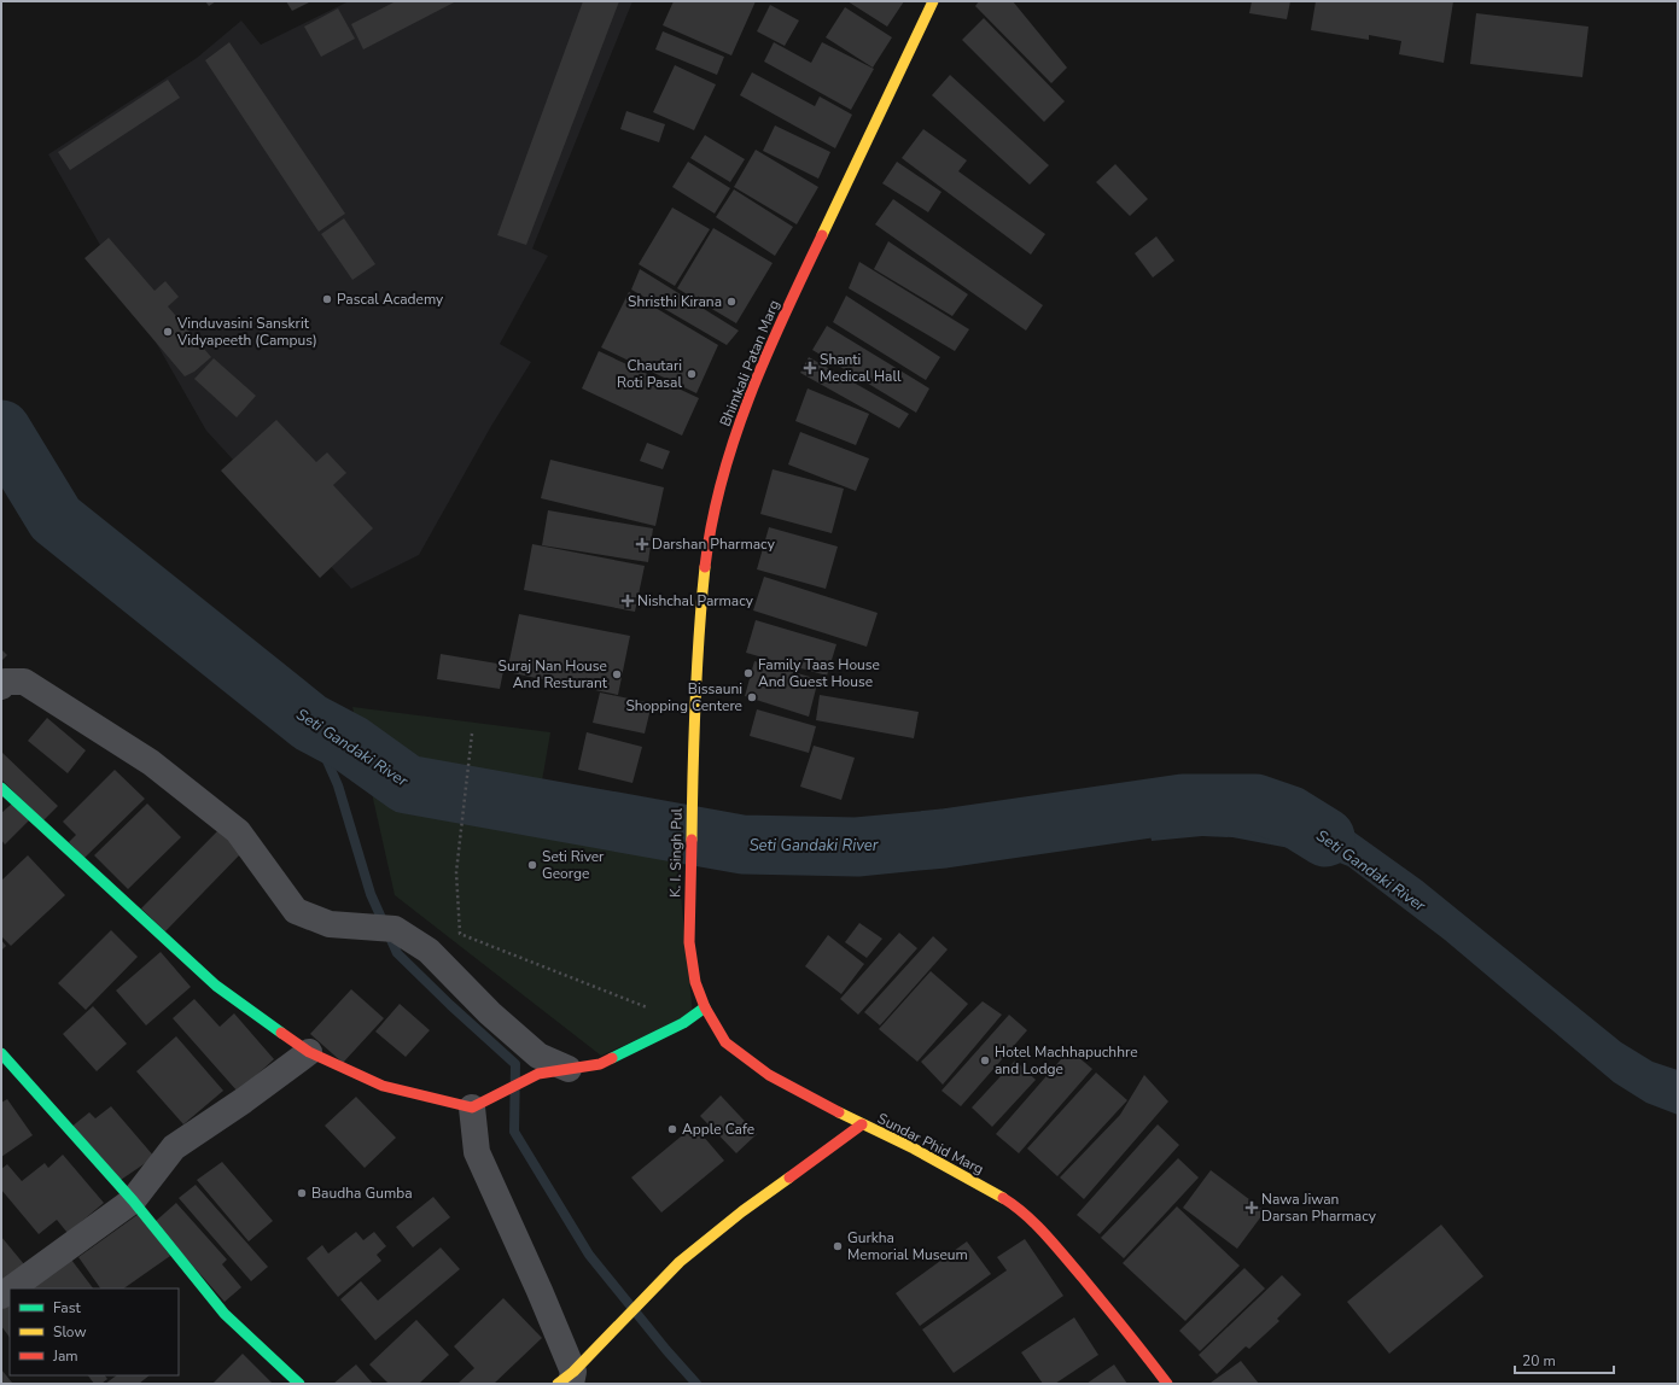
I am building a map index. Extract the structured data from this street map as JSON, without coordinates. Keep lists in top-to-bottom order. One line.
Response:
{"streets":{"street":["Bhimkali Patan Marg","K. I. Singh Pul","Sundar Phid Marg"]},"crossings":[["Bhimkali Patan Marg","K. I. Singh Pul"],["K. I. Singh Pul","Sundar Phid Marg"]],"water":["Seti Gandaki River"],"places":{"other":["Pascal Academy","Shristhi Kirana","Vinduvasini Sanskrit Vidyapeeth (Campus)","Chautari Roti Pasal","Family Taas House And Guest House","Suraj Nan House And Resturant","Bissauni Shopping Centere","Seti River George","Hotel Machhapuchhre and Lodge","Apple Cafe","Baudha Gumba","Gurkha Memorial Museum"],"health":["Shanti Medical Hall","Darshan Pharmacy","Nishchal Parmacy","Nawa Jiwan Darsan Pharmacy"]},"legend":["Fast","Slow","Jam"],"scale_bar":"20 m"}
